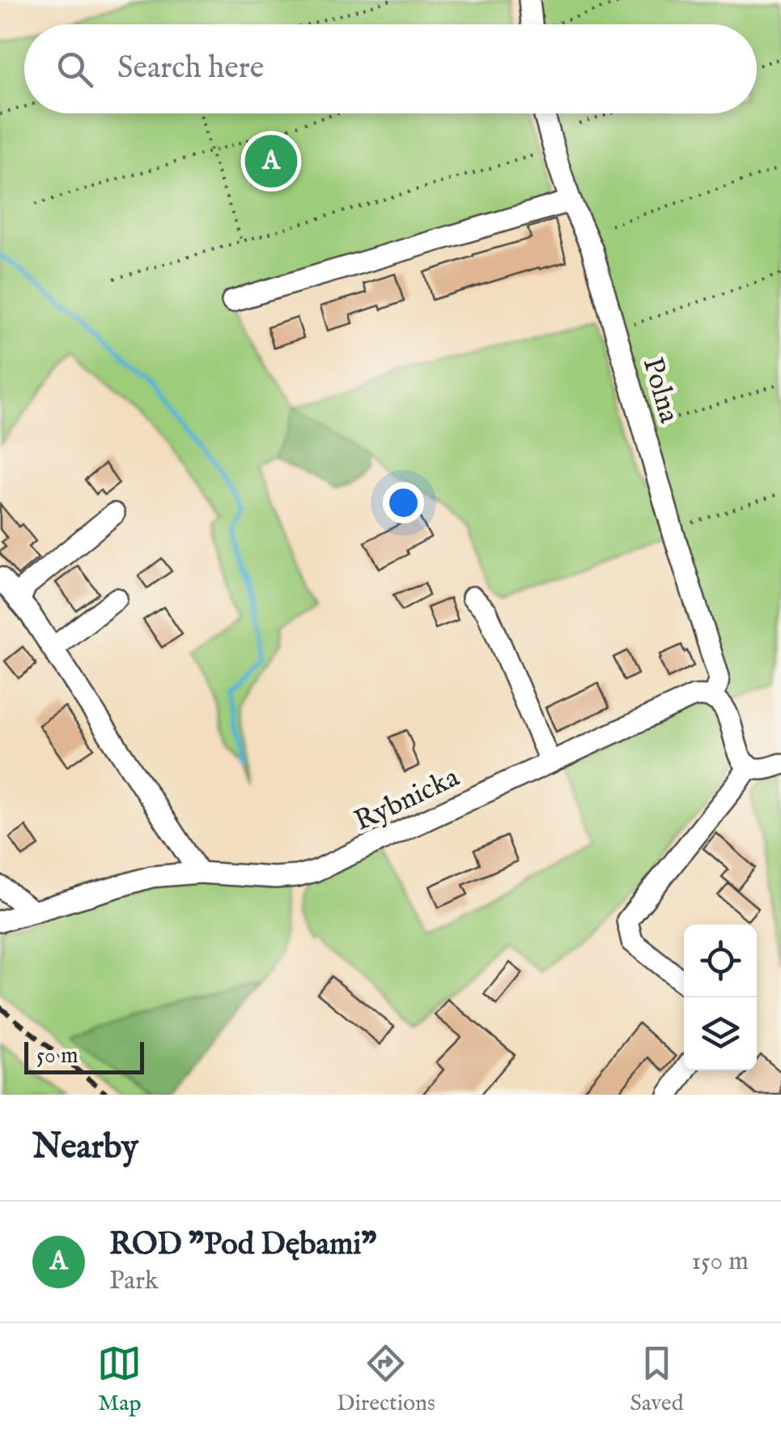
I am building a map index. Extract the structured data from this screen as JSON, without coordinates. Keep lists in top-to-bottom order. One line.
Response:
{"streets":{"street":["Polna","Rybnicka"]},"crossings":[["Polna","Rybnicka"]],"scale_bar":"50 m","page":{"search":"Search here","pins":"A","scale":"50 m","heading":"Nearby","list":[{"mark":"A","name":"ROD \"Pod Dębami\"","note":"Park","value":"150 m"}],"nav":["Map","Directions","Saved"]}}
